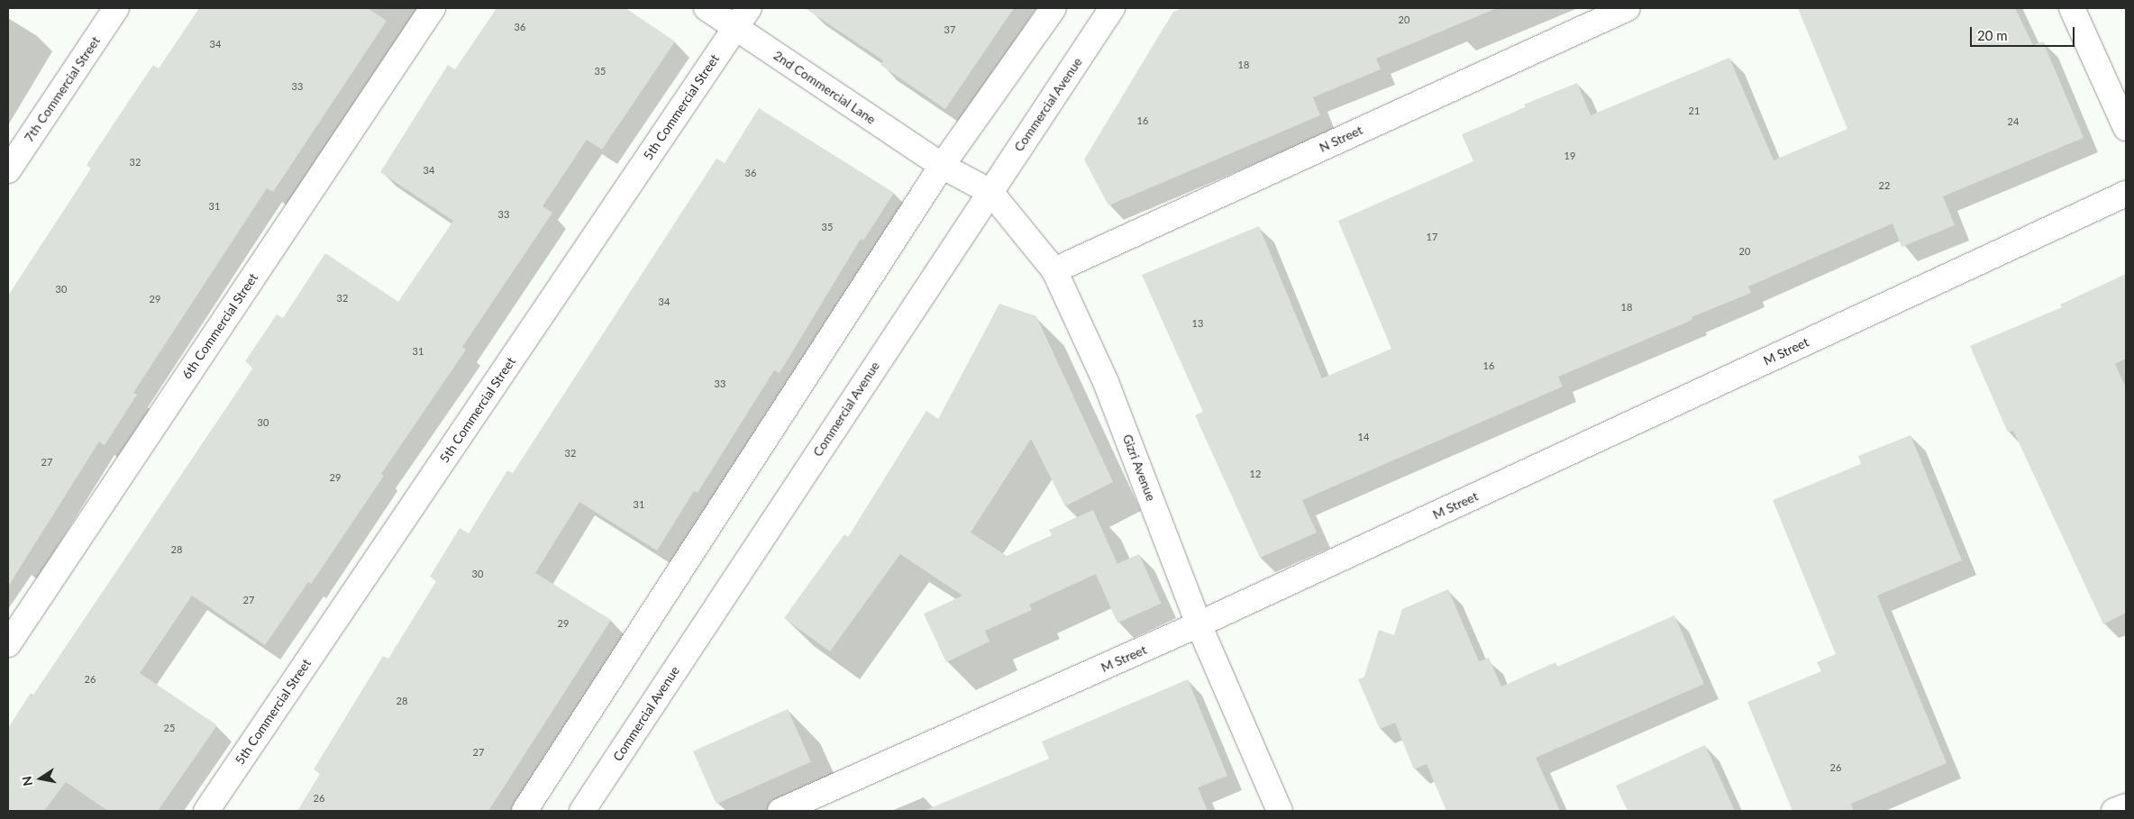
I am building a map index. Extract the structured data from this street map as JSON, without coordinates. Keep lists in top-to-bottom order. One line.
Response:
{"streets":{"street":["2nd Commercial Lane","7th Commercial Street","Commercial Avenue","5th Commercial Street","N Street","6th Commercial Street","M Street","Gizri Avenue"]},"crossings":[["2nd Commercial Lane","5th Commercial Street"],["2nd Commercial Lane","Gizri Avenue"],["Commercial Avenue","Gizri Avenue"],["N Street","Gizri Avenue"],["M Street","Gizri Avenue"]],"house_numbers":["20","36","37","34","18","35","33","21","16","24","19","32","34","36","22","31","33","35","17","20","30","32","29","34","18","13","31","16","33","30","14","32","27","12","29","31","28","30","27","29","26","28","25","27","26","26"],"scale_bar":"20 m","north":"left"}
